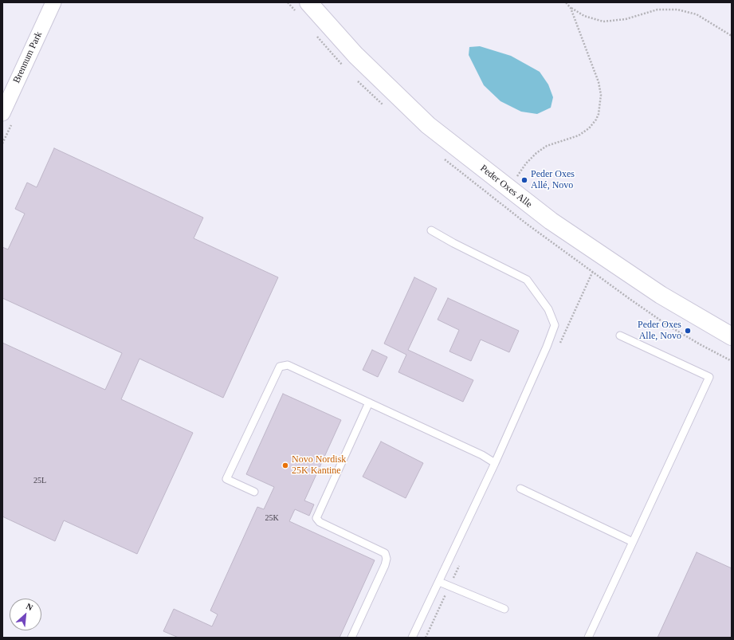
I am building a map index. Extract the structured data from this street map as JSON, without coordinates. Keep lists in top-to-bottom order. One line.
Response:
{"streets":{"street":["Brennum Park","Peder Oxes Alle"]},"places":["Peder Oxes Allé, Novo","Peder Oxes Alle, Novo","Novo Nordisk 25K Kantine"],"house_numbers":["25L","25K"],"north":"top right"}
